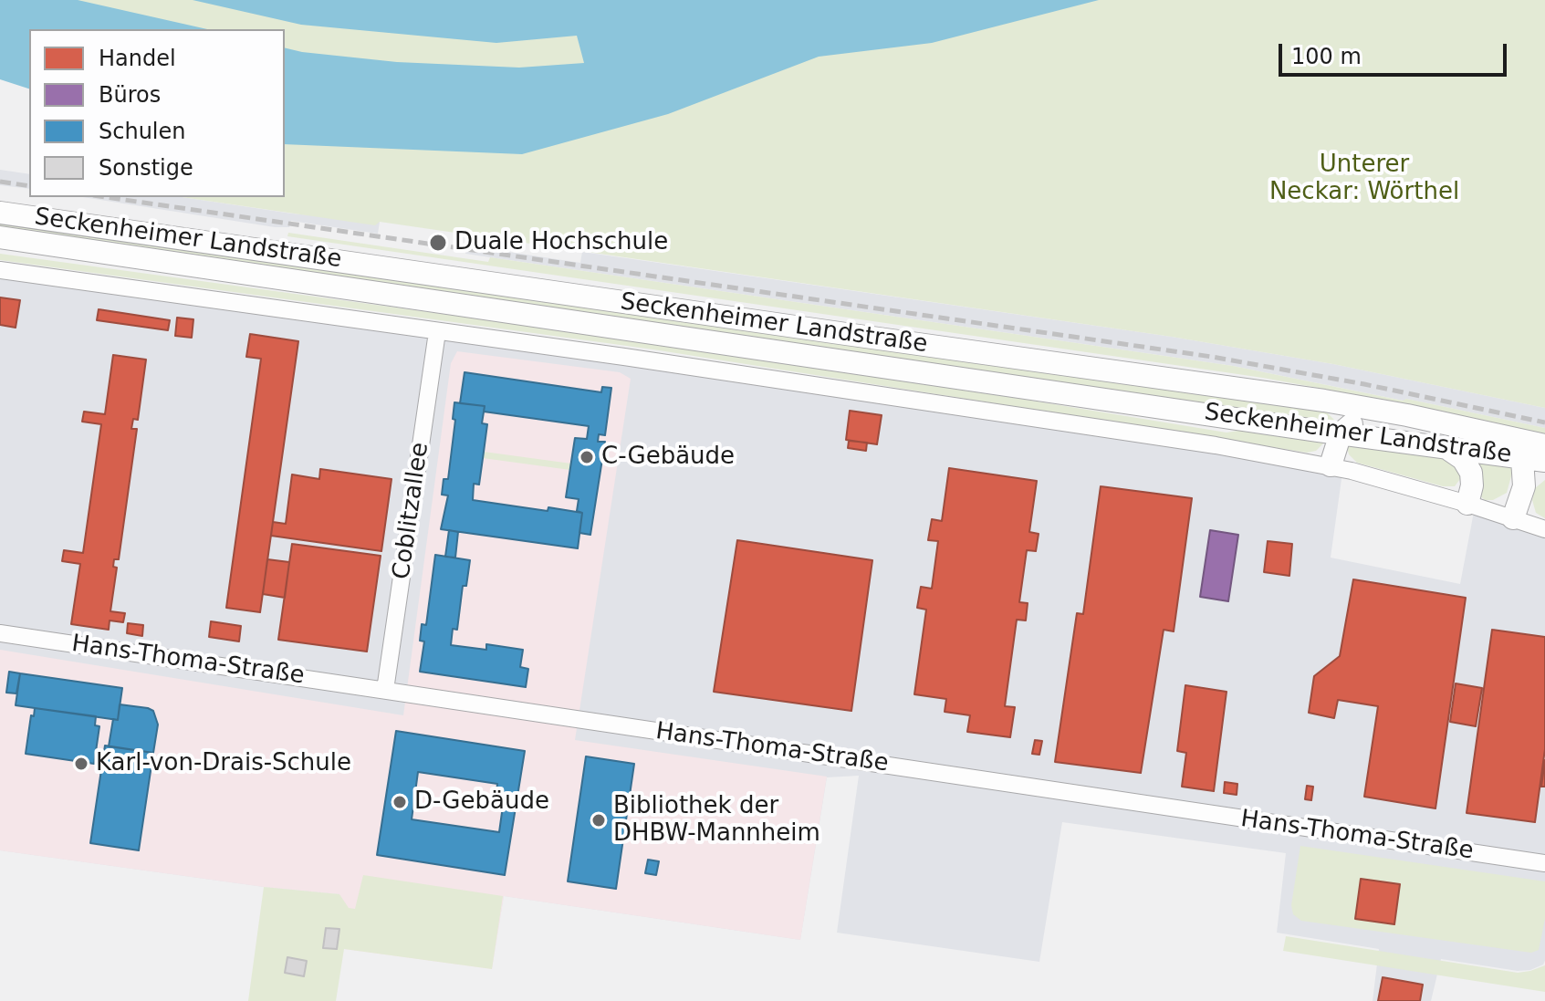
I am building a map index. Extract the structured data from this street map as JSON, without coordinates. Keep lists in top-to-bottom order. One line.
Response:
{"streets":{"main road":["Seckenheimer Landstraße"],"street":["Coblitzallee","Hans-Thoma-Straße"]},"crossings":[["Seckenheimer Landstraße","Coblitzallee"],["Coblitzallee","Hans-Thoma-Straße"]],"parks":["Unterer Neckar: Wörthel"],"places":["Duale Hochschule","C-Gebäude","Karl-von-Drais-Schule","D-Gebäude","Bibliothek der DHBW-Mannheim"],"legend":["Handel","Büros","Schulen","Sonstige"],"scale_bar":"100 m"}
